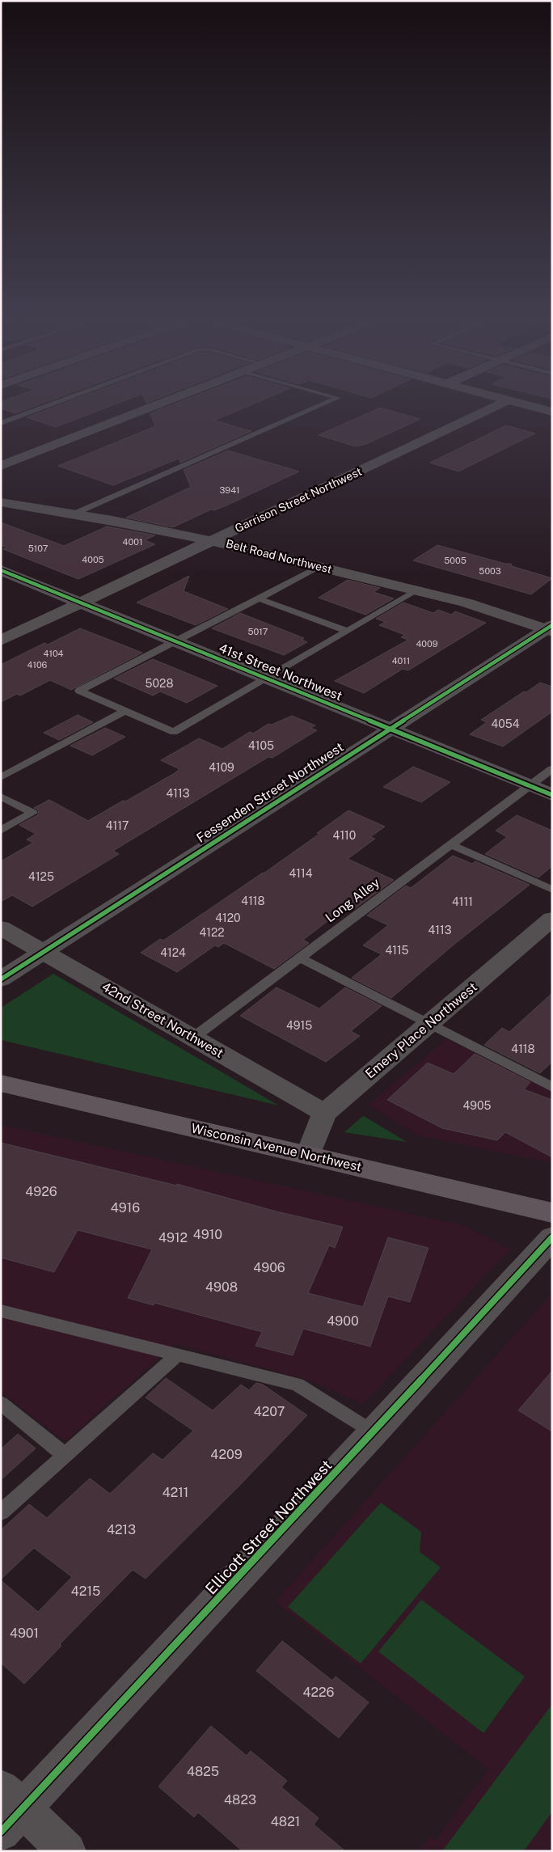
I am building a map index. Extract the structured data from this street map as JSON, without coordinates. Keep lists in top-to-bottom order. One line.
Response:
{"streets":{"main road":["Wisconsin Avenue Northwest"],"street":["Garrison Street Northwest","Belt Road Northwest","41st Street Northwest","Fessenden Street Northwest","42nd Street Northwest","Emery Place Northwest","Ellicott Street Northwest"],"lane":["Long Alley"]},"crossings":[["Garrison Street Northwest","Belt Road Northwest"],["Garrison Street Northwest","41st Street Northwest"],["Belt Road Northwest","Fessenden Street Northwest"],["41st Street Northwest","Fessenden Street Northwest"],["41st Street Northwest","Long Alley"],["Fessenden Street Northwest","42nd Street Northwest"],["Long Alley","42nd Street Northwest"],["42nd Street Northwest","Emery Place Northwest"],["Emery Place Northwest","Wisconsin Avenue Northwest"]],"house_numbers":["3941","4001","5107","4005","5005","5003","5017","4009","4104","4011","4106","5028","4054","4105","4109","4113","4117","4110","4114","4125","4118","4111","4120","4113","4122","4115","4124","4915","4118","4905","4926","4916","4910","4912","4906","4908","4900","4207","4209","4211","4213","4215","4901","4226","4825","4823","4821"]}
